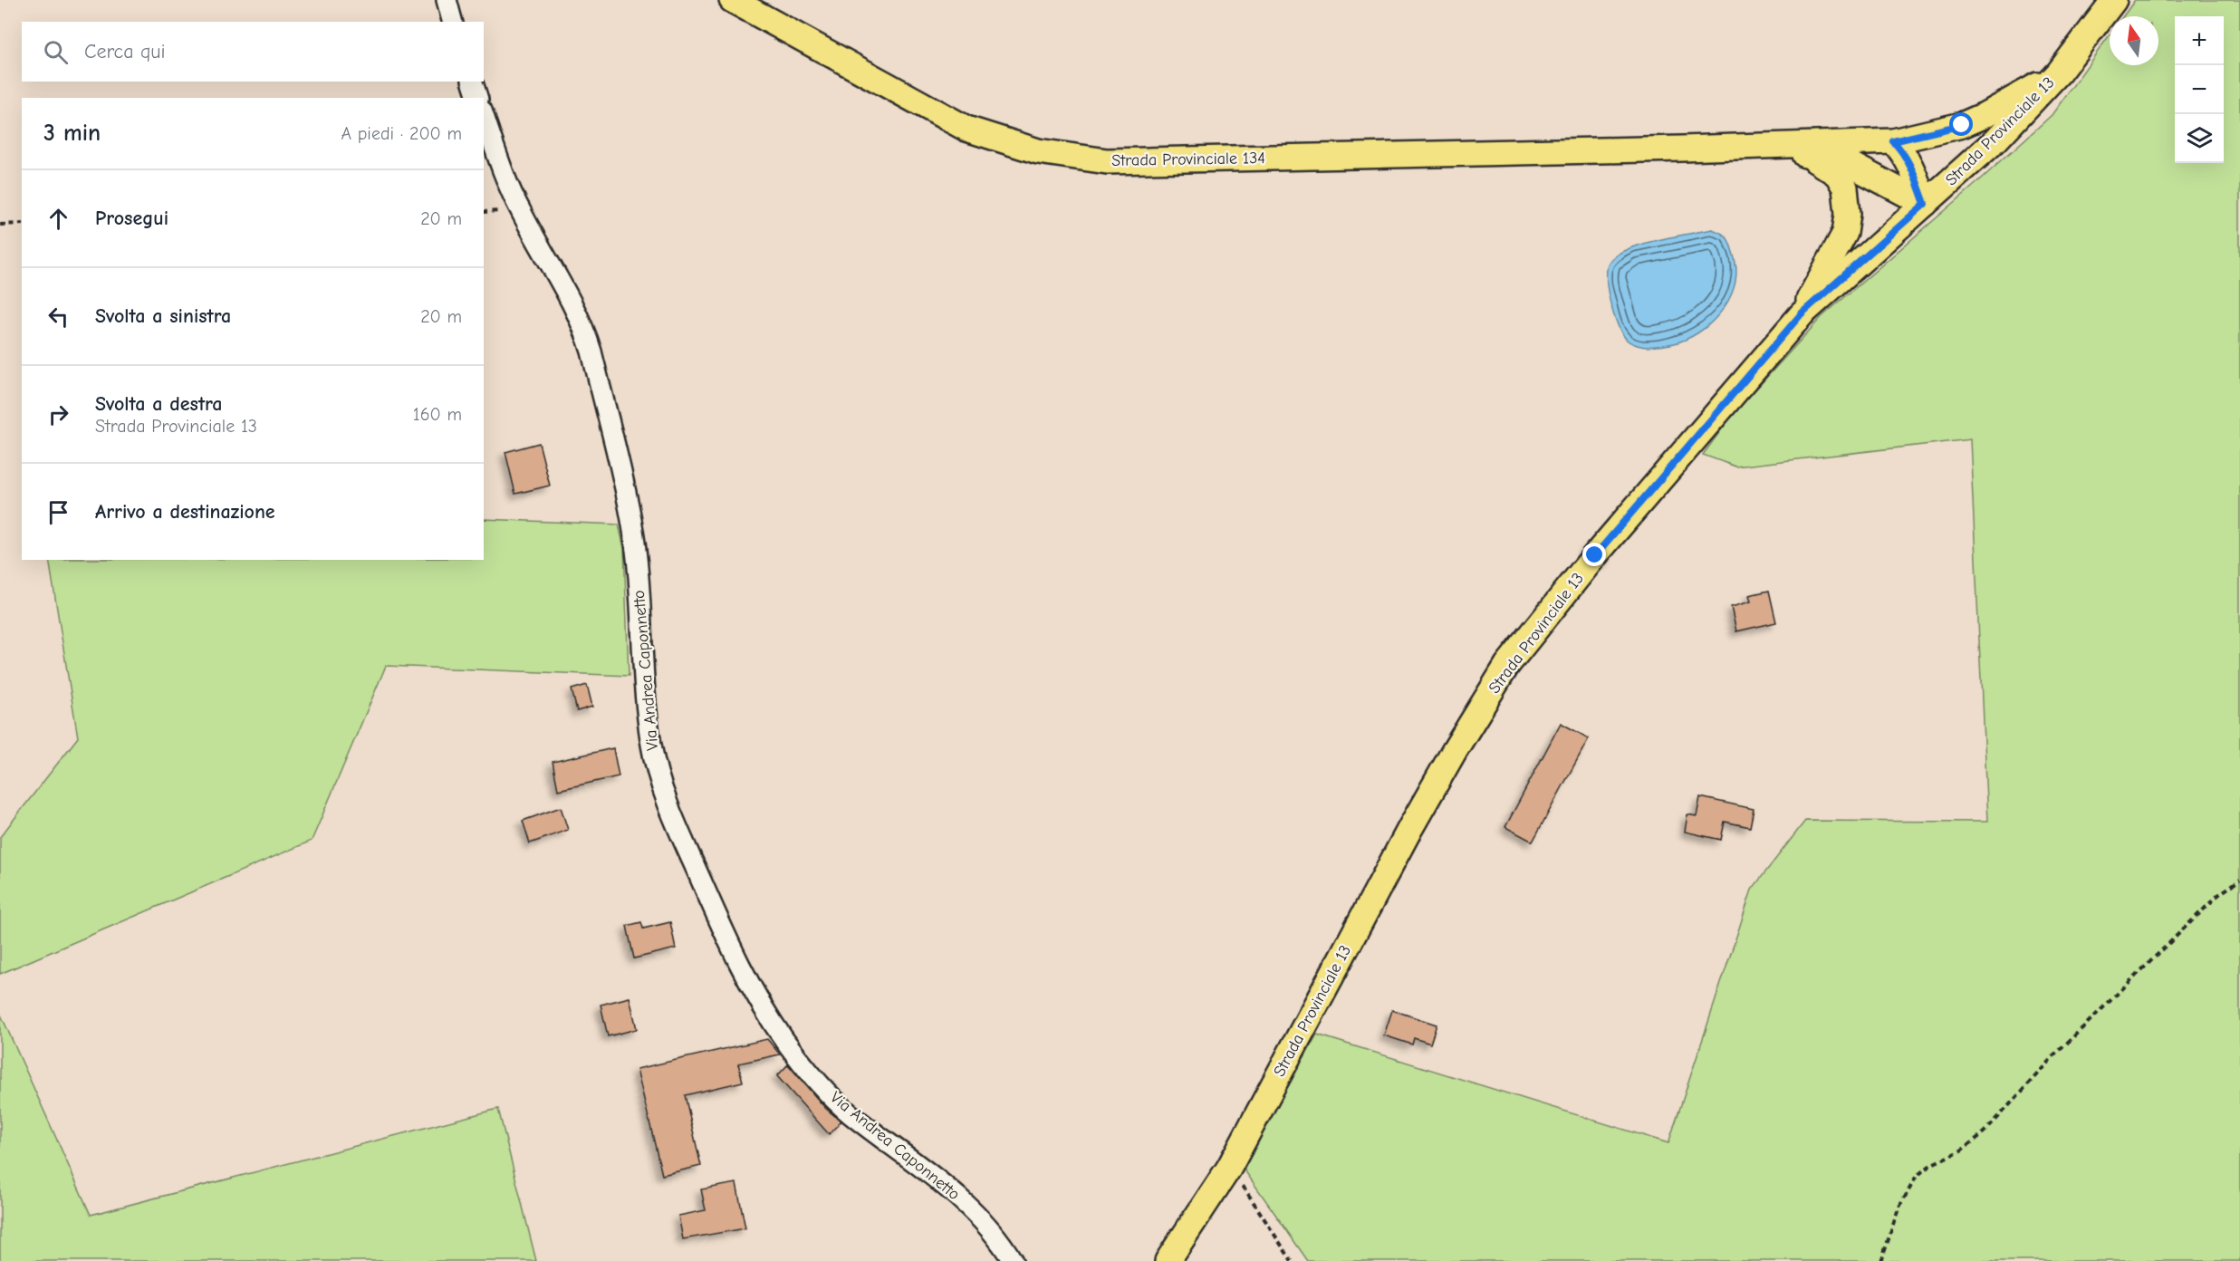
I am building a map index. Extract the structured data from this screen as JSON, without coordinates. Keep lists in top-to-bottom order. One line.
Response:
{"streets":{"main road":["Strada Provinciale 13","Strada Provinciale 134"],"street":["Via Andrea Caponnetto"]},"north":"top","page":{"map_buttons":["+","−"],"search":"Cerca qui","heading":["3 min","A piedi · 200 m"],"list":[["Prosegui","20 m"],["Svolta a sinistra","20 m"],["Svolta a destra","Strada Provinciale 13","160 m"],"Arrivo a destinazione"]}}
